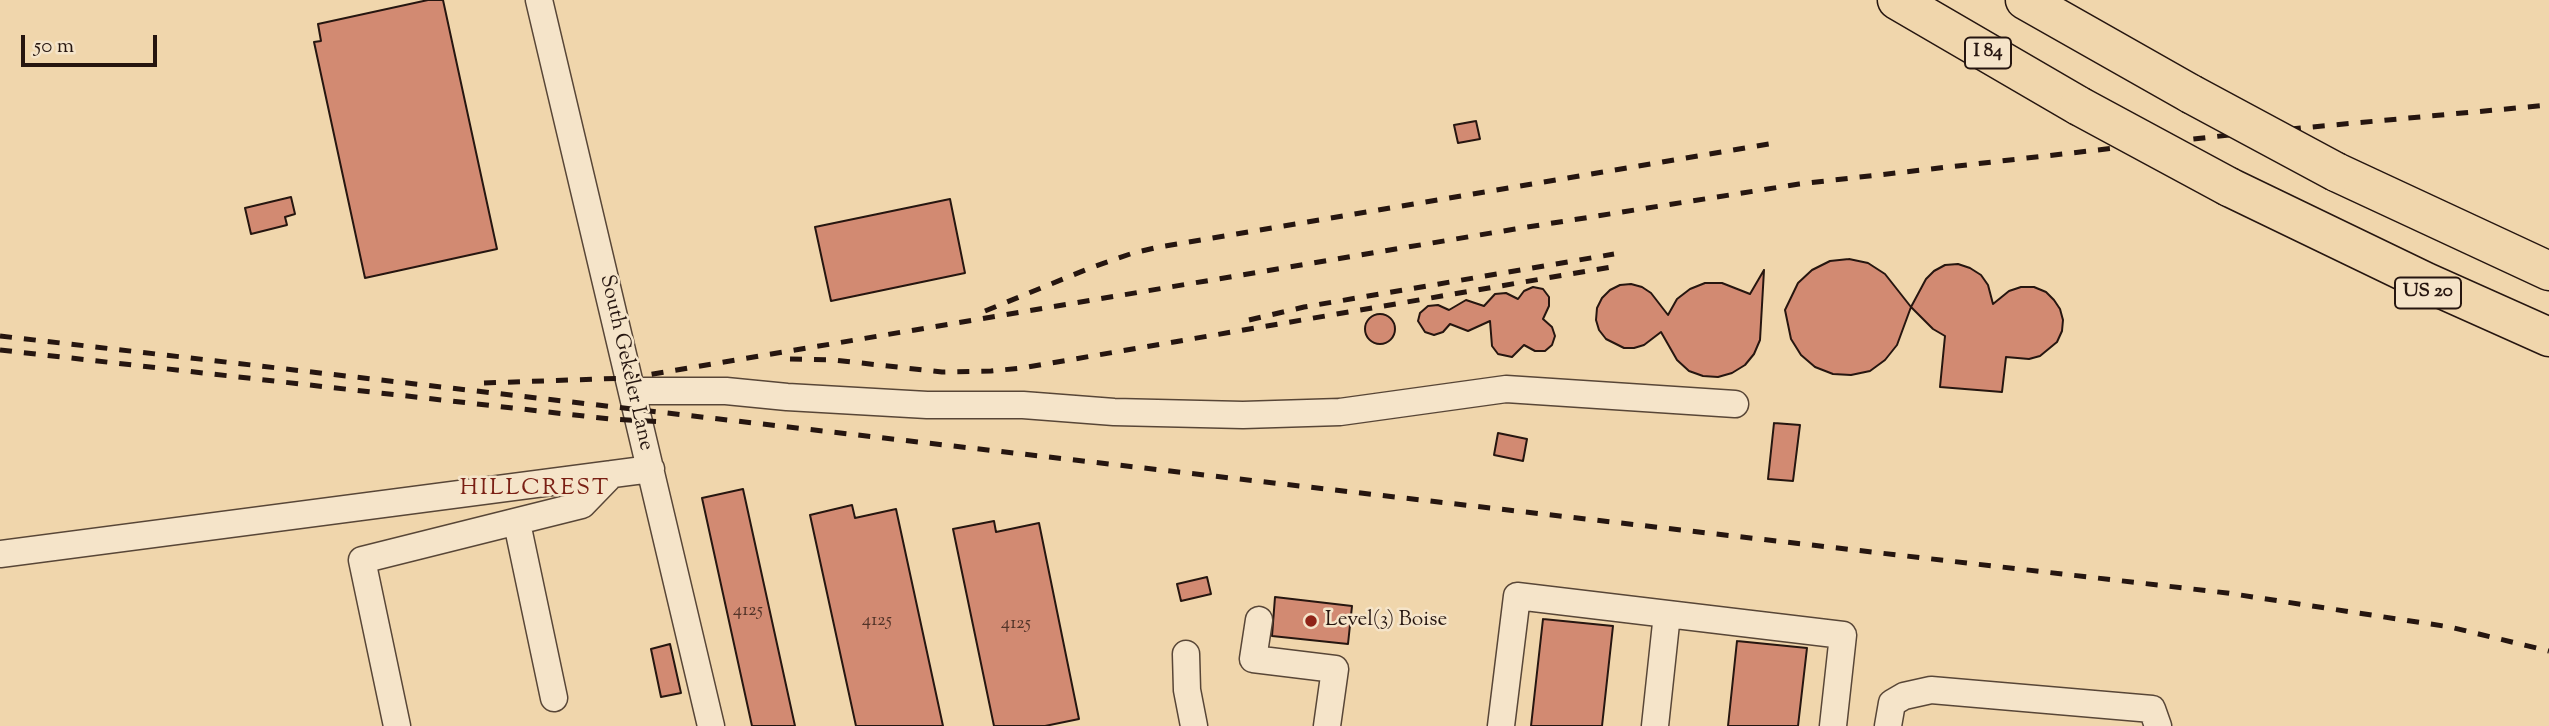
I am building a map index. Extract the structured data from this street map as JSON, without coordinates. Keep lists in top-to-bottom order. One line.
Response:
{"streets":{"highway":["I 84","US 20"],"street":["South Gekeler Lane"]},"crossings":[["I 84","US 20"]],"districts":["HILLCREST"],"places":["Level(3) Boise"],"house_numbers":["4125","4125","4125"],"scale_bar":"50 m"}
